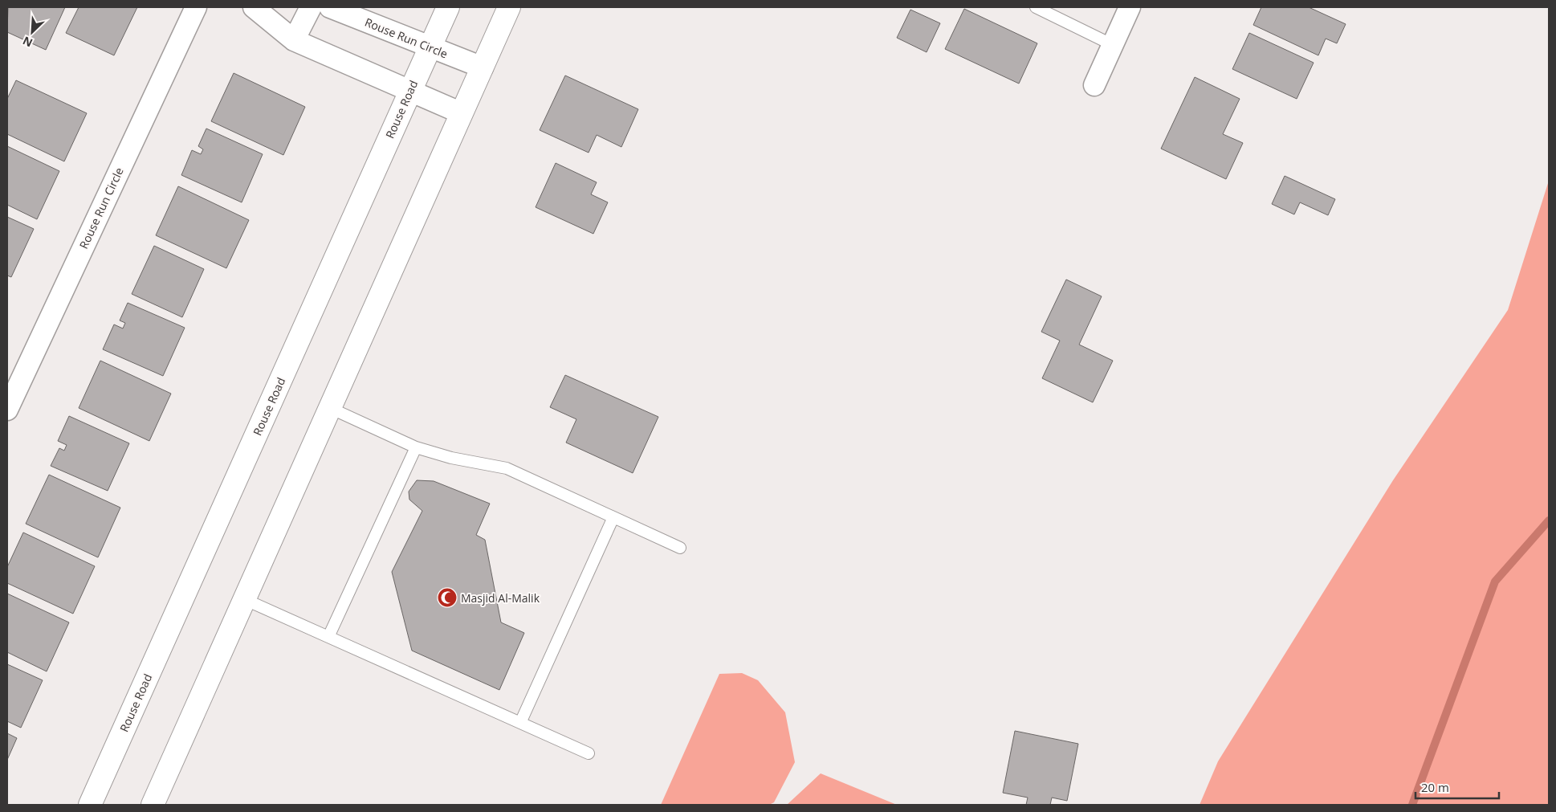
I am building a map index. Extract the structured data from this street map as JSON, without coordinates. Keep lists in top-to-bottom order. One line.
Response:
{"streets":{"street":["Rouse Run Circle","Rouse Road"]},"crossings":[["Rouse Run Circle","Rouse Road"]],"places":{"mosque":["Masjid Al-Malik"]},"scale_bar":"20 m","north":"bottom left"}
